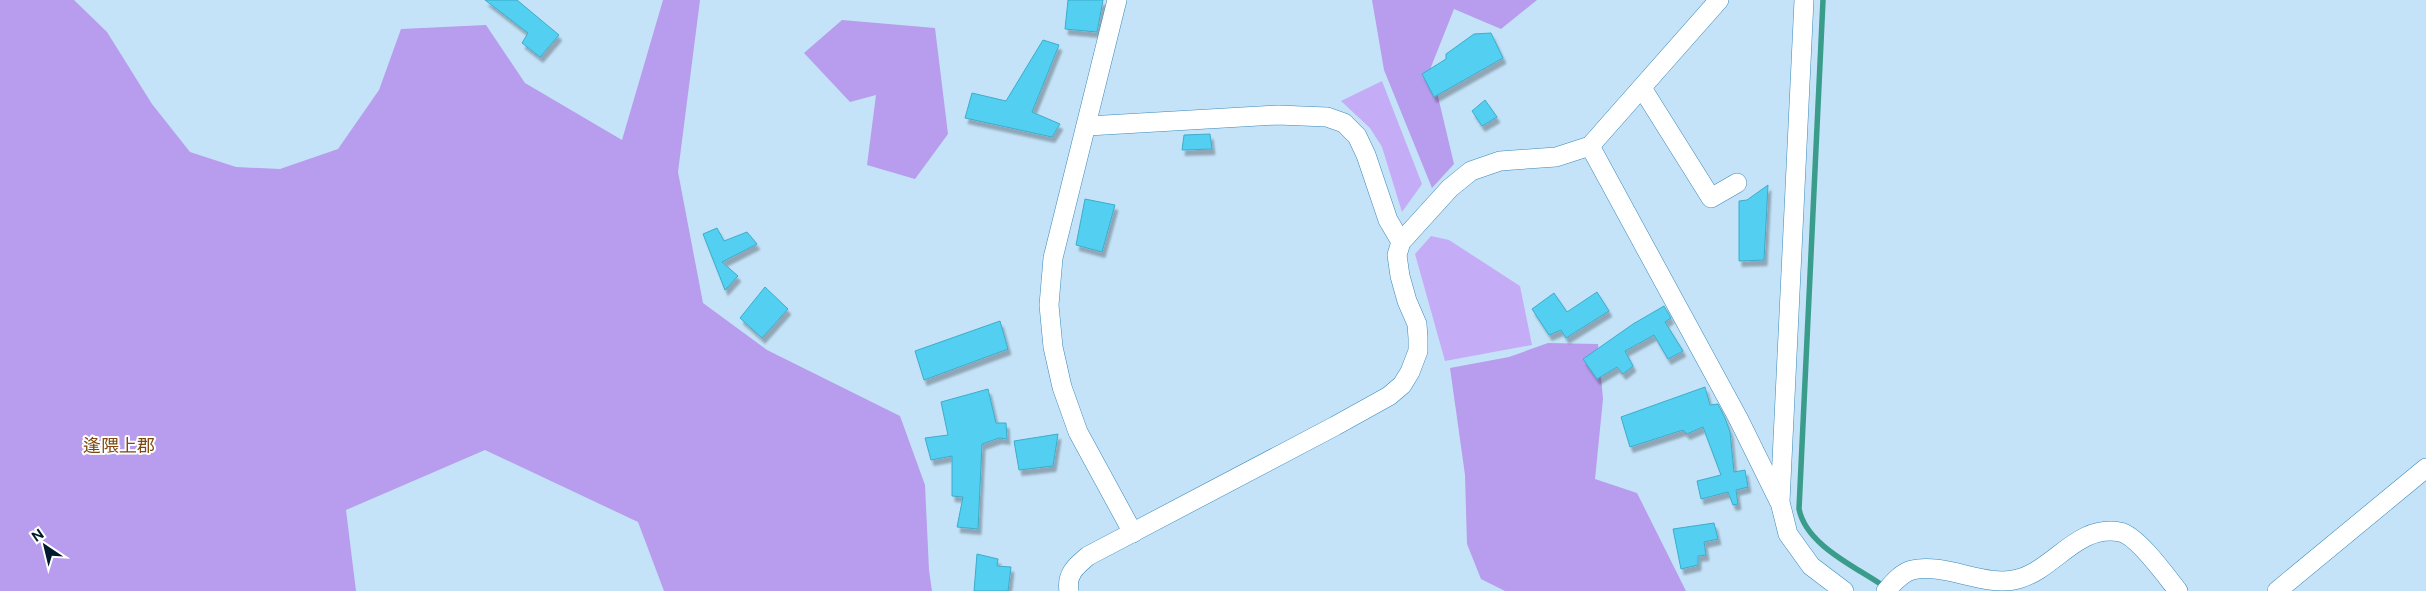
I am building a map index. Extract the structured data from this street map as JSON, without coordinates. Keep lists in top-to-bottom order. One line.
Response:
{"districts":["逢隈上郡"],"north":"top left"}
